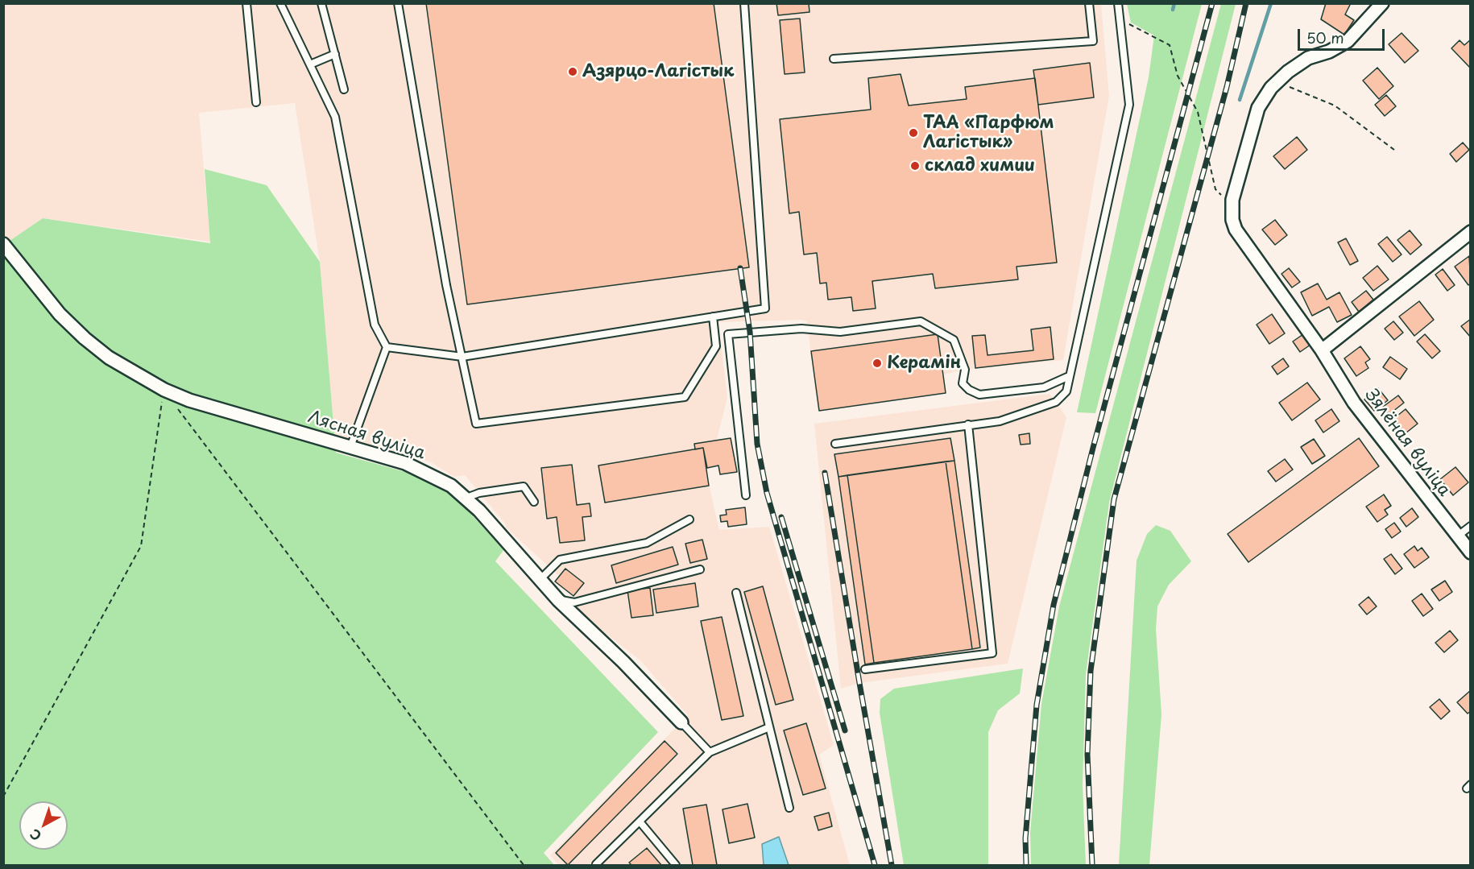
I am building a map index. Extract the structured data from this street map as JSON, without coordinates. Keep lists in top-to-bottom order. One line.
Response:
{"streets":{"street":["Лясная вуліца","Зялёная вуліца"]},"places":["Азярцо-Лагістык","ТАА «Парфюм Лагістык»","склад химии","Керамін"],"scale_bar":"50 m","north":"bottom left"}
